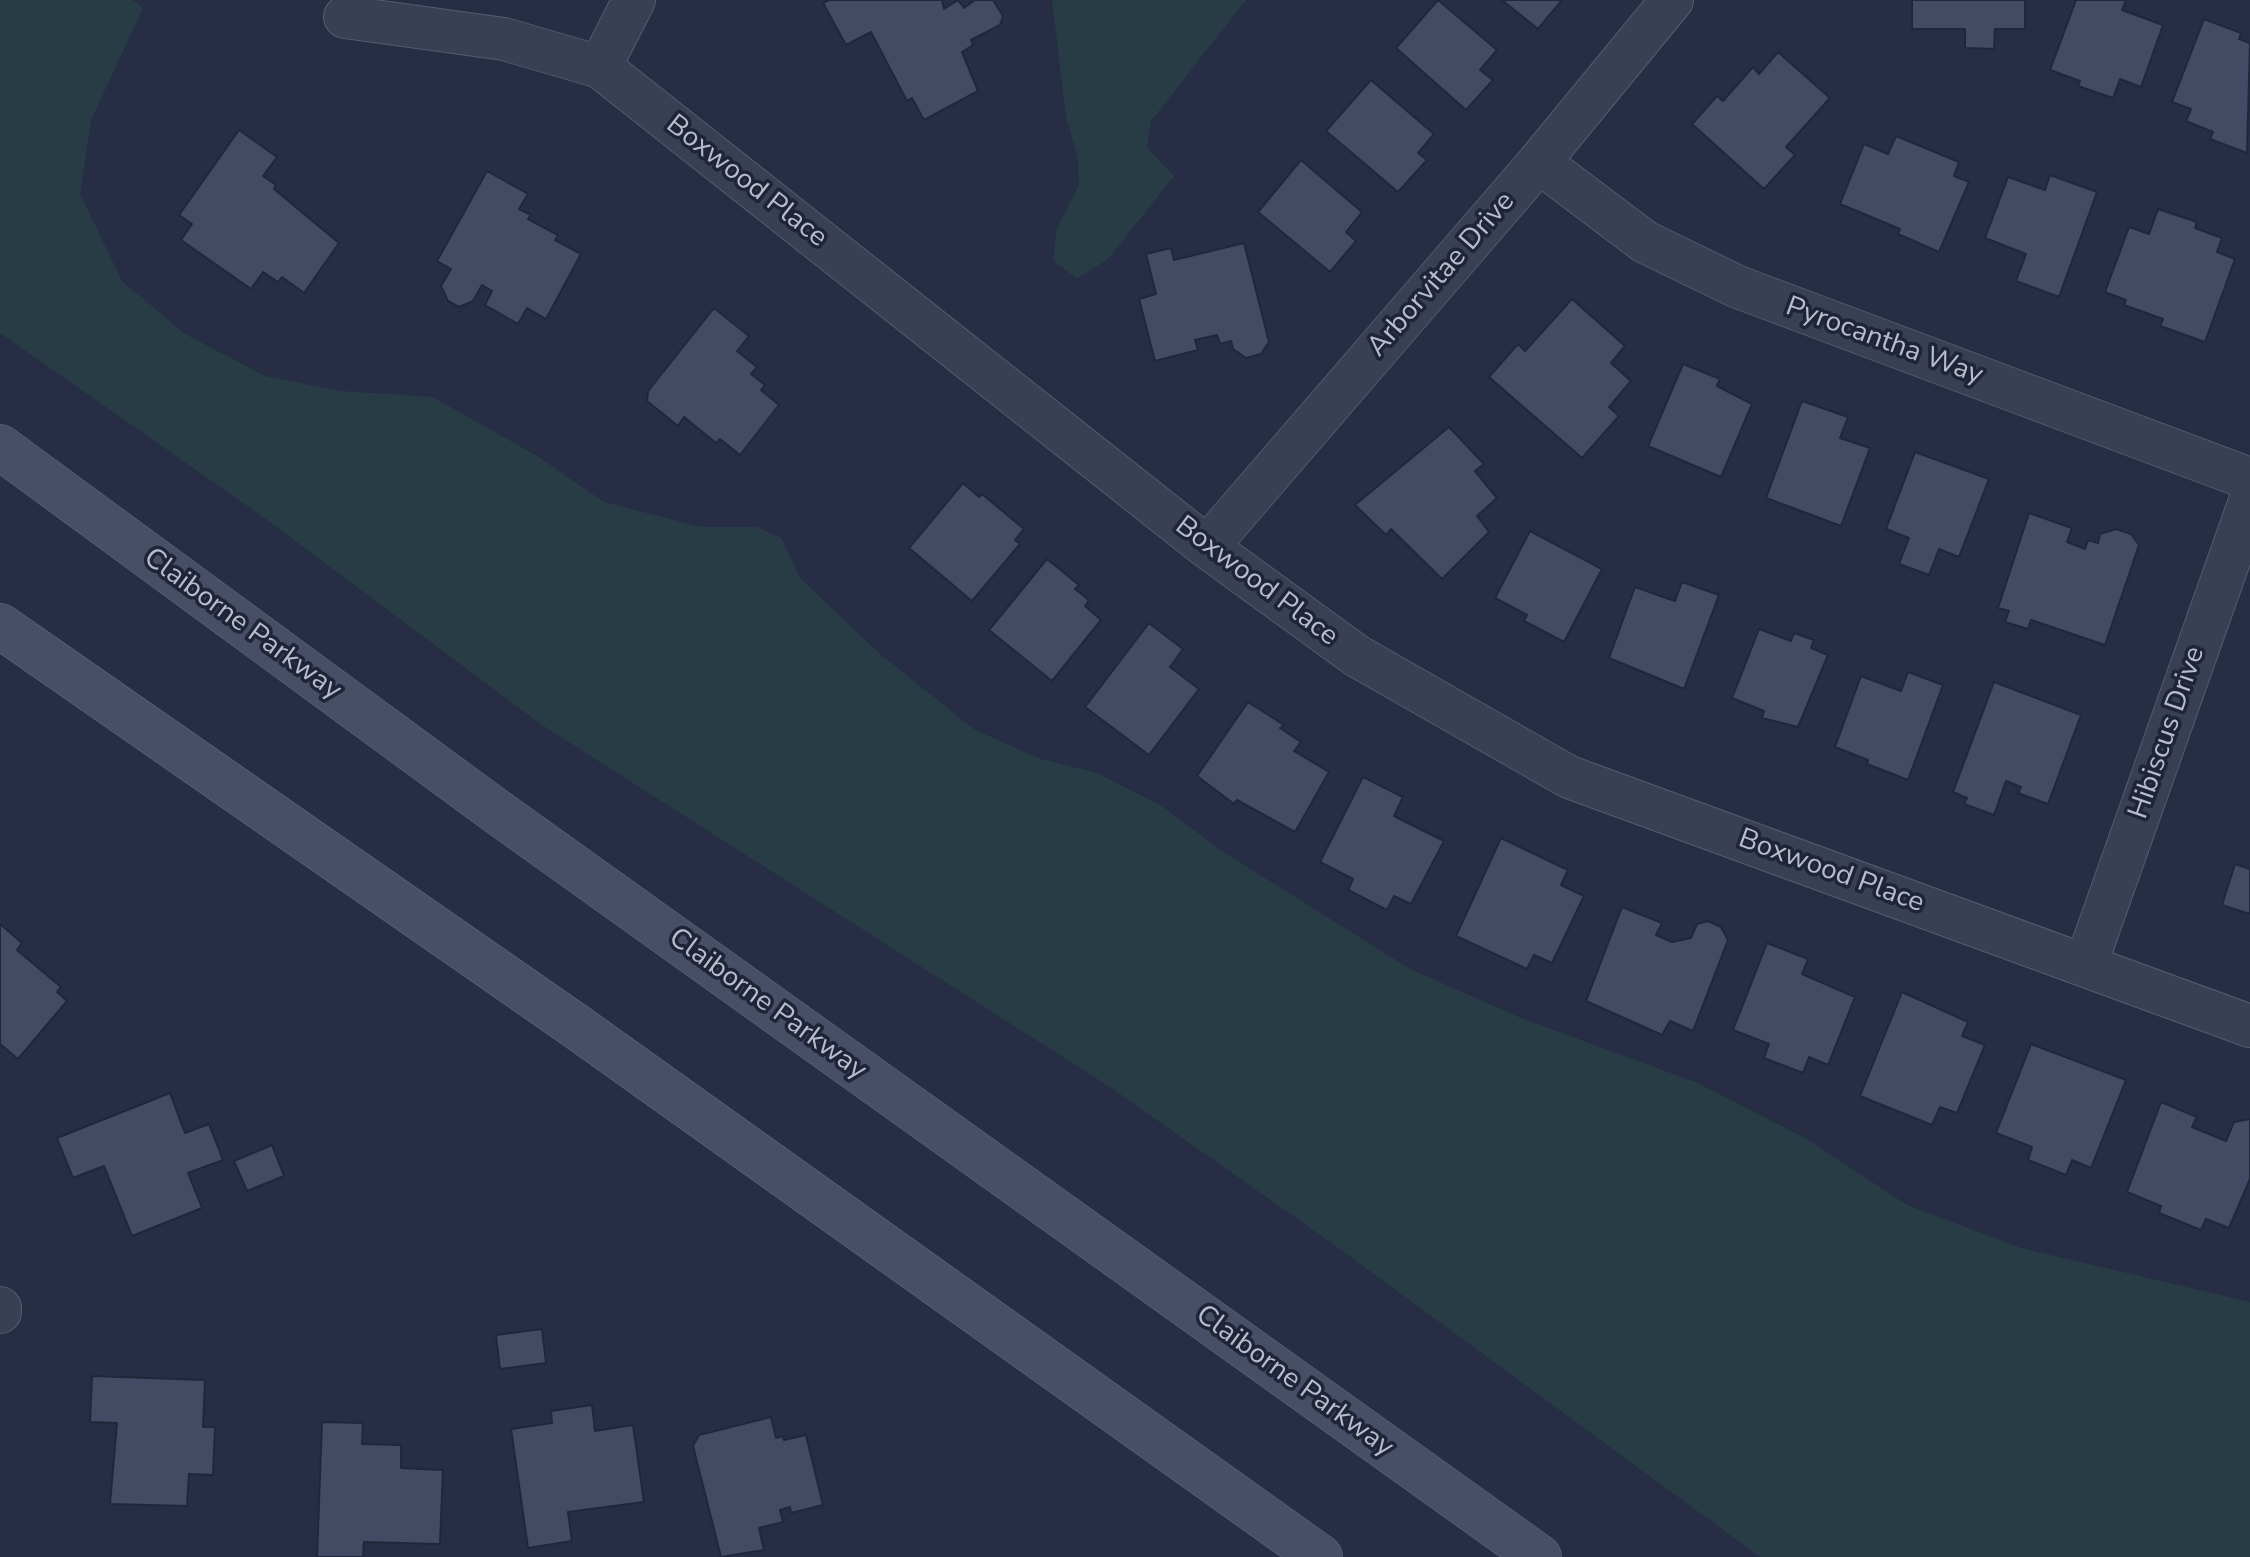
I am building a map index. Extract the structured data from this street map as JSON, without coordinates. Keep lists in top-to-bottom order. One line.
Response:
{"streets":{"main road":["Claiborne Parkway"],"street":["Boxwood Place","Arborvitae Drive","Pyrocantha Way","Hibiscus Drive"]},"crossings":[["Boxwood Place","Arborvitae Drive"],["Boxwood Place","Hibiscus Drive"],["Arborvitae Drive","Pyrocantha Way"]]}
